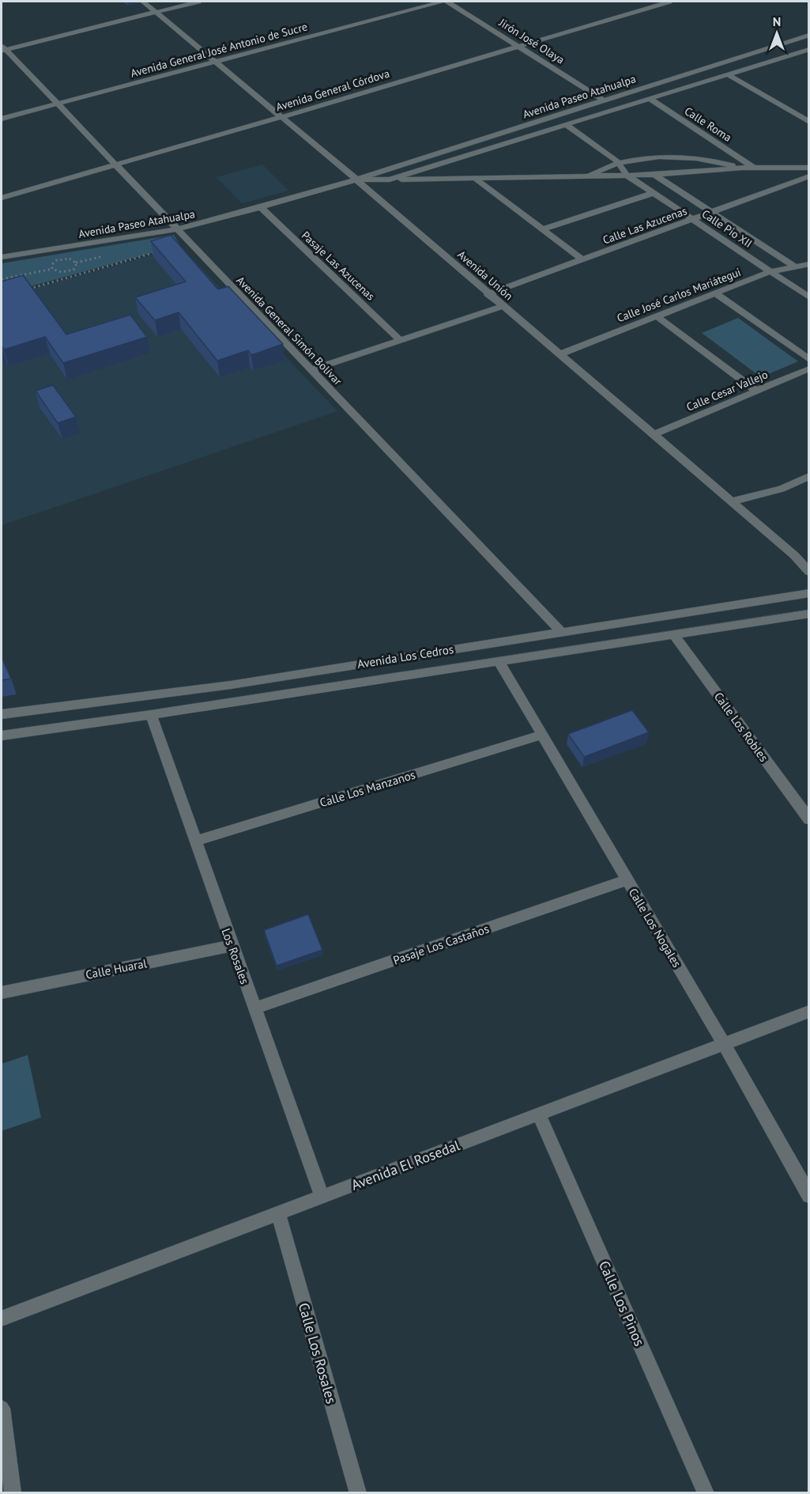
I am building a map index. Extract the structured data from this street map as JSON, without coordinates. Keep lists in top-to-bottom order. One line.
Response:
{"streets":{"street":["Jirón José Olaya","Avenida General José Antonio de Sucre","Avenida General Córdova","Avenida Paseo Atahualpa","Calle Roma","Calle Las Azucenas","Calle Pio XII","Pasaje Las Azucenas","Avenida Unión","Calle José Carlos Mariátegui","Avenida General Simón Bolívar","Calle Cesar Vallejo","Avenida Los Cedros","Calle Los Robles","Calle Los Manzanos","Calle Los Nogales","Pasaje Los Castaños","Los Rosales","Calle Huaral","Avenida El Rosedal","Calle Los Pinos","Calle Los Rosales"]},"crossings":[["Jirón José Olaya","Avenida General Córdova"],["Jirón José Olaya","Avenida Paseo Atahualpa"],["Avenida General José Antonio de Sucre","Avenida Unión"],["Avenida General José Antonio de Sucre","Avenida General Simón Bolívar"],["Avenida General Córdova","Avenida Unión"],["Avenida General Córdova","Avenida General Simón Bolívar"],["Avenida Paseo Atahualpa","Calle Roma"],["Avenida Paseo Atahualpa","Calle Pio XII"],["Avenida Paseo Atahualpa","Pasaje Las Azucenas"],["Avenida Paseo Atahualpa","Avenida Unión"],["Avenida Paseo Atahualpa","Avenida General Simón Bolívar"],["Calle Las Azucenas","Calle Pio XII"],["Calle Las Azucenas","Avenida Unión"],["Calle Pio XII","Calle José Carlos Mariátegui"],["Avenida Unión","Calle José Carlos Mariátegui"],["Avenida Unión","Calle Cesar Vallejo"],["Avenida General Simón Bolívar","Avenida Los Cedros"],["Avenida Los Cedros","Calle Los Robles"],["Avenida Los Cedros","Calle Los Nogales"],["Avenida Los Cedros","Los Rosales"],["Calle Los Manzanos","Calle Los Nogales"],["Calle Los Manzanos","Los Rosales"],["Calle Los Nogales","Pasaje Los Castaños"],["Calle Los Nogales","Avenida El Rosedal"],["Pasaje Los Castaños","Los Rosales"],["Los Rosales","Calle Huaral"],["Los Rosales","Avenida El Rosedal"],["Avenida El Rosedal","Calle Los Pinos"],["Avenida El Rosedal","Calle Los Rosales"]],"north":"top"}
